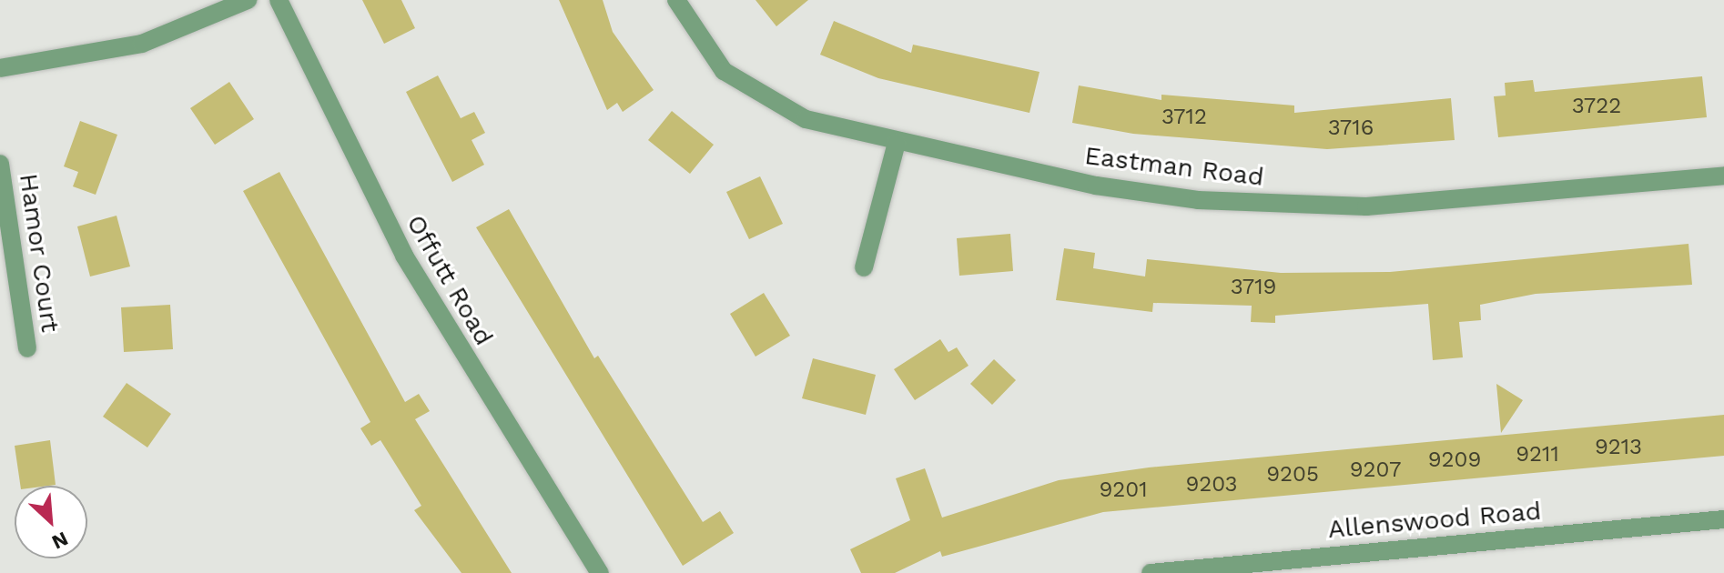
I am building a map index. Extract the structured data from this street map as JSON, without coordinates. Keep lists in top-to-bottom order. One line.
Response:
{"streets":{"street":["Eastman Road","Hamor Court","Offutt Road","Allenswood Road"]},"house_numbers":["3722","3712","3716","3719","9213","9211","9209","9207","9205","9203","9201"],"north":"bottom right"}
